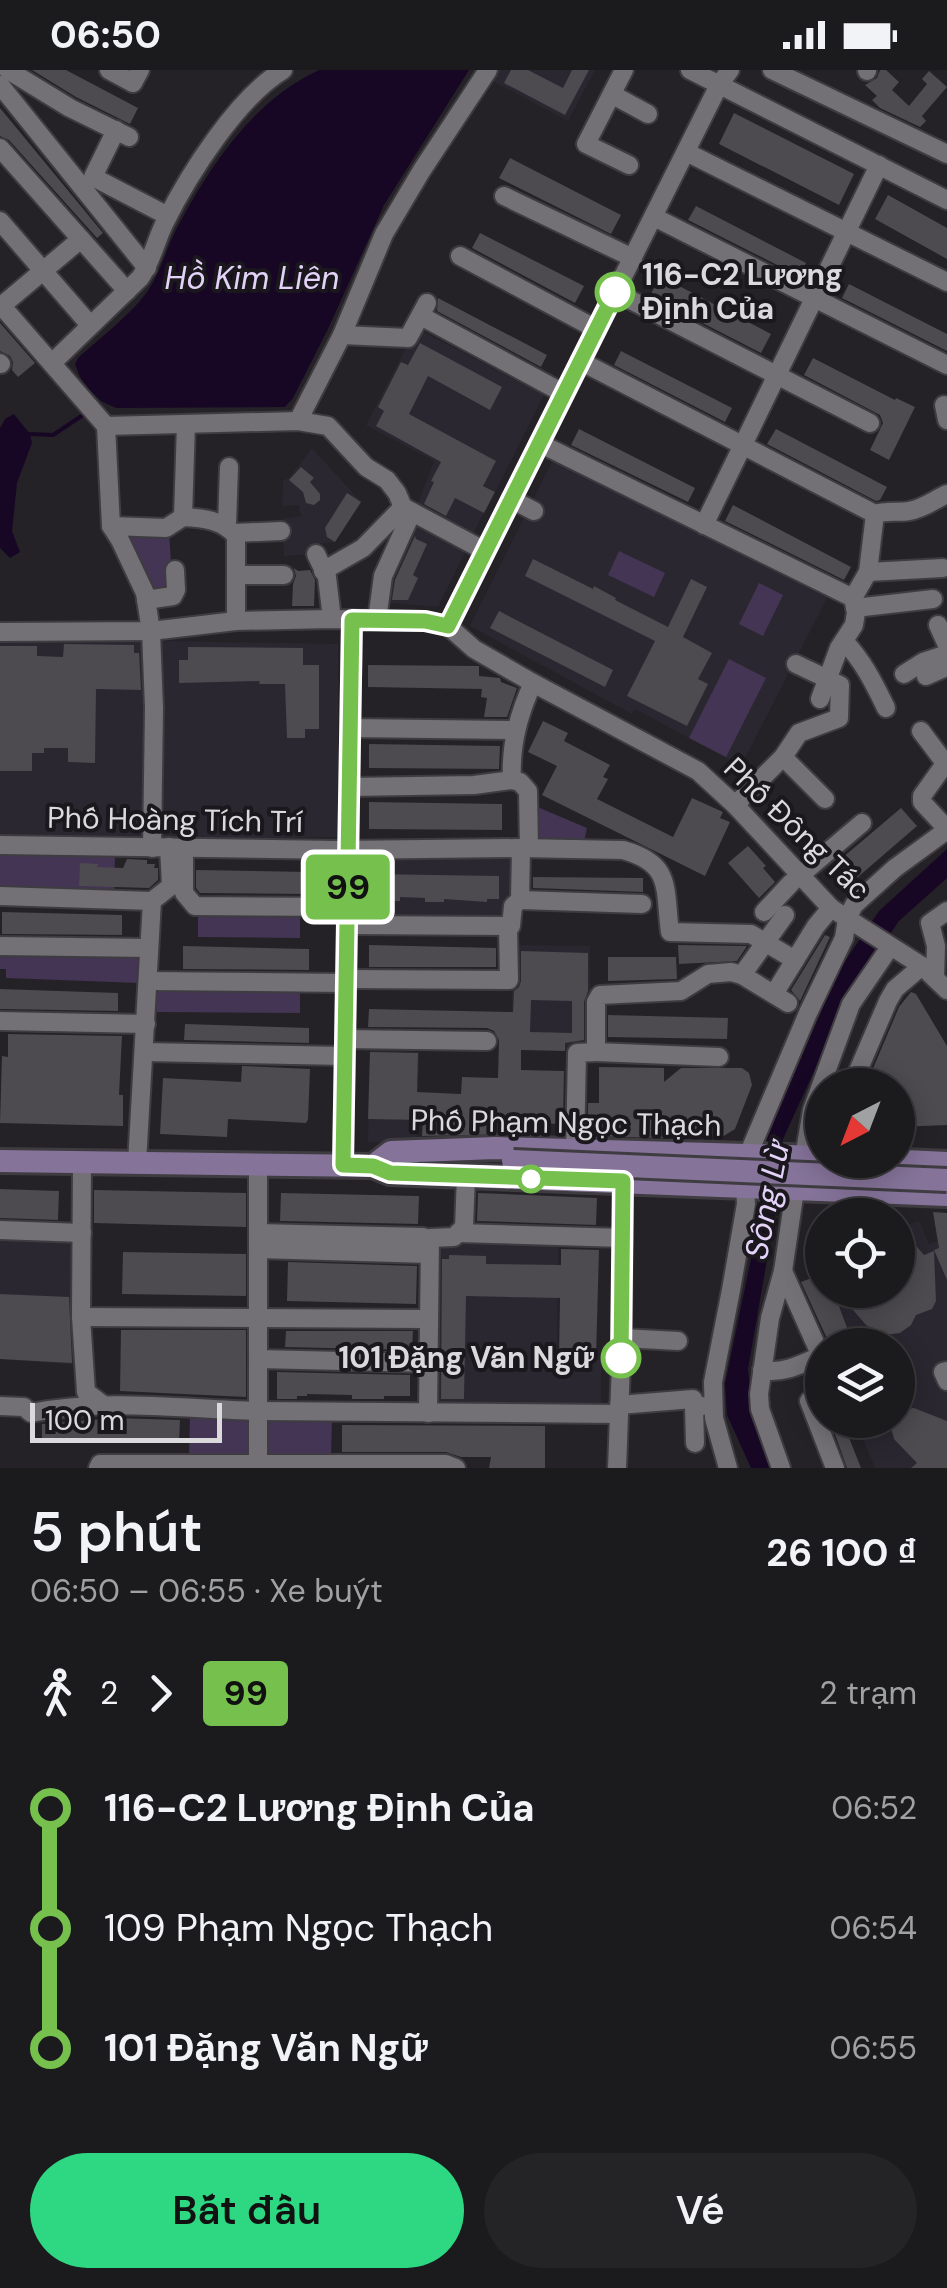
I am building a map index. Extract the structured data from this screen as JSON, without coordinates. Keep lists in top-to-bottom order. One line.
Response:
{"streets":{"main road":["Phố Phạm Ngọc Thạch"],"street":["Phố Hoàng Tích Trí","Phố Đông Tác"]},"water":["Hồ Kim Liên","Sông Lừ"],"places":["116-C2 Lương Định Của","101 Đặng Văn Ngữ"],"lines":["bus line 99"],"scale_bar":"100 m","north":"bottom left","page":{"status":"06:50","on_map":"99","scale":"100 m","heading":["5 phút","06:50 – 06:55 · Xe buýt","26 100 ₫"],"legs":["2","99","2 trạm"],"list":[{"name":"116-C2 Lương Định Của","value":"06:52"},{"name":"109 Phạm Ngọc Thạch","value":"06:54"},{"name":"101 Đặng Văn Ngữ","value":"06:55"}],"buttons":["Bắt đầu","Vé"]}}
